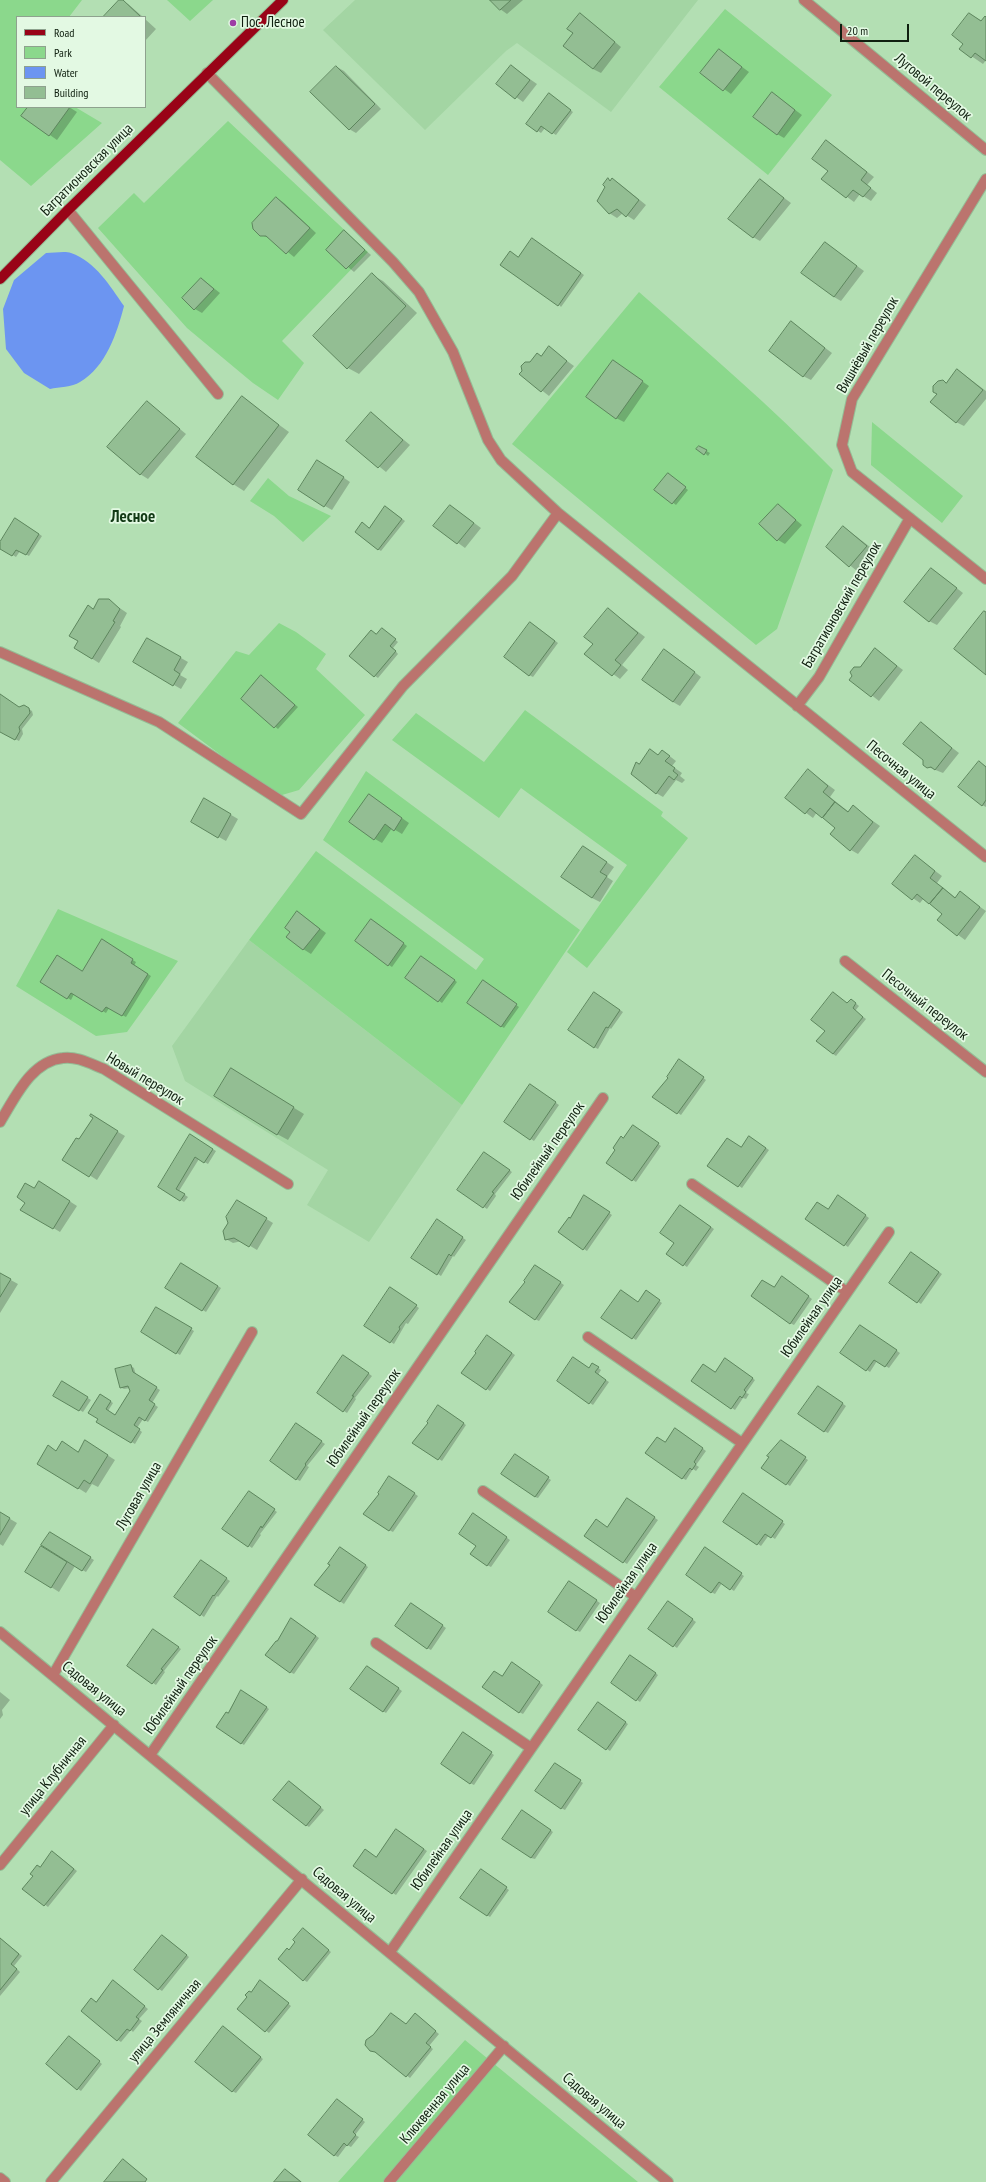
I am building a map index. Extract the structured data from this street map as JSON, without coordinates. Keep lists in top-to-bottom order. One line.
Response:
{"streets":{"main road":["Багратионовская улица"],"street":["Луговой переулок","Вишнёвый переулок","Багратионовский переулок","Песочная улица","Песочный переулок","Новый переулок","Юбилейный переулок","Юбилейная улица","Луговая улица","Садовая улица","улица Клубничная","улица Земляничная","Клюквенная улица"]},"crossings":[["Багратионовская улица","Песочная улица"],["Вишнёвый переулок","Багратионовский переулок"],["Багратионовский переулок","Песочная улица"],["Юбилейный переулок","Садовая улица"],["Юбилейная улица","Садовая улица"],["Луговая улица","Садовая улица"],["Садовая улица","улица Клубничная"],["Садовая улица","улица Земляничная"],["Садовая улица","Клюквенная улица"]],"districts":["Лесное"],"places":["Пос. Лесное"],"legend":["Road","Park","Water","Building"],"scale_bar":"20 m"}
